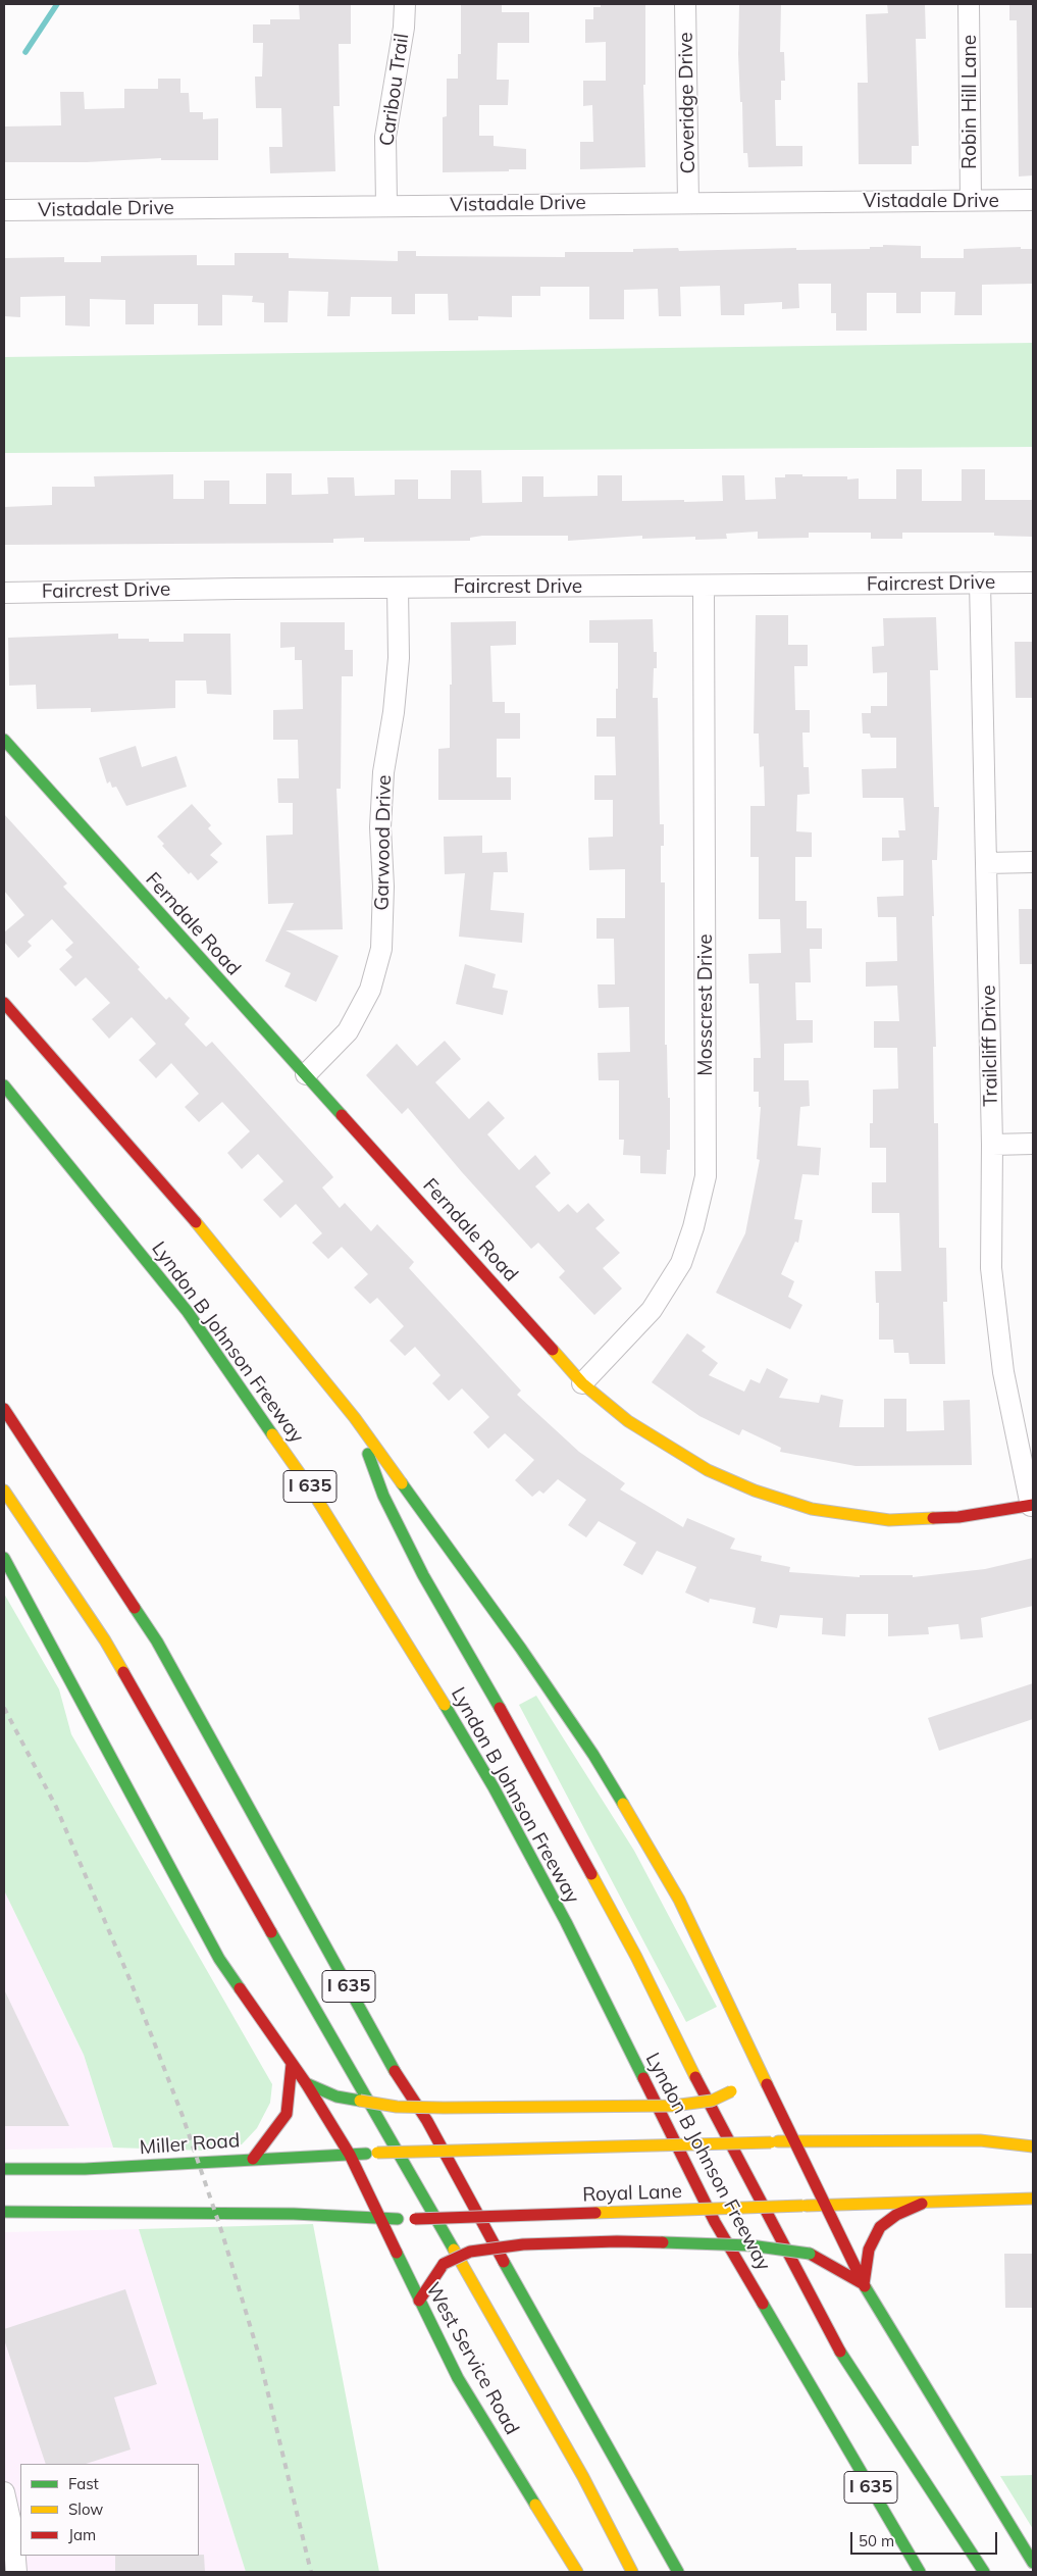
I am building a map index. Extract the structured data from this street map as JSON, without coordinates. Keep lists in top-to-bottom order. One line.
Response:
{"streets":{"main road":["Ferndale Road","Lyndon B Johnson Freeway","I 635","Miller Road","Royal Lane","West Service Road"],"street":["Caribou Trail","Robin Hill Lane","Coveridge Drive","Vistadale Drive","Faircrest Drive","Garwood Drive","Mosscrest Drive","Trailcliff Drive"]},"crossings":[["Caribou Trail","Vistadale Drive"],["Robin Hill Lane","Vistadale Drive"],["Coveridge Drive","Vistadale Drive"],["Faircrest Drive","Garwood Drive"],["Faircrest Drive","Mosscrest Drive"],["Faircrest Drive","Trailcliff Drive"],["Garwood Drive","Ferndale Road"],["Ferndale Road","Mosscrest Drive"],["Ferndale Road","Trailcliff Drive"],["Miller Road","West Service Road"],["Royal Lane","West Service Road"]],"legend":["Fast","Slow","Jam"],"scale_bar":"50 m"}
